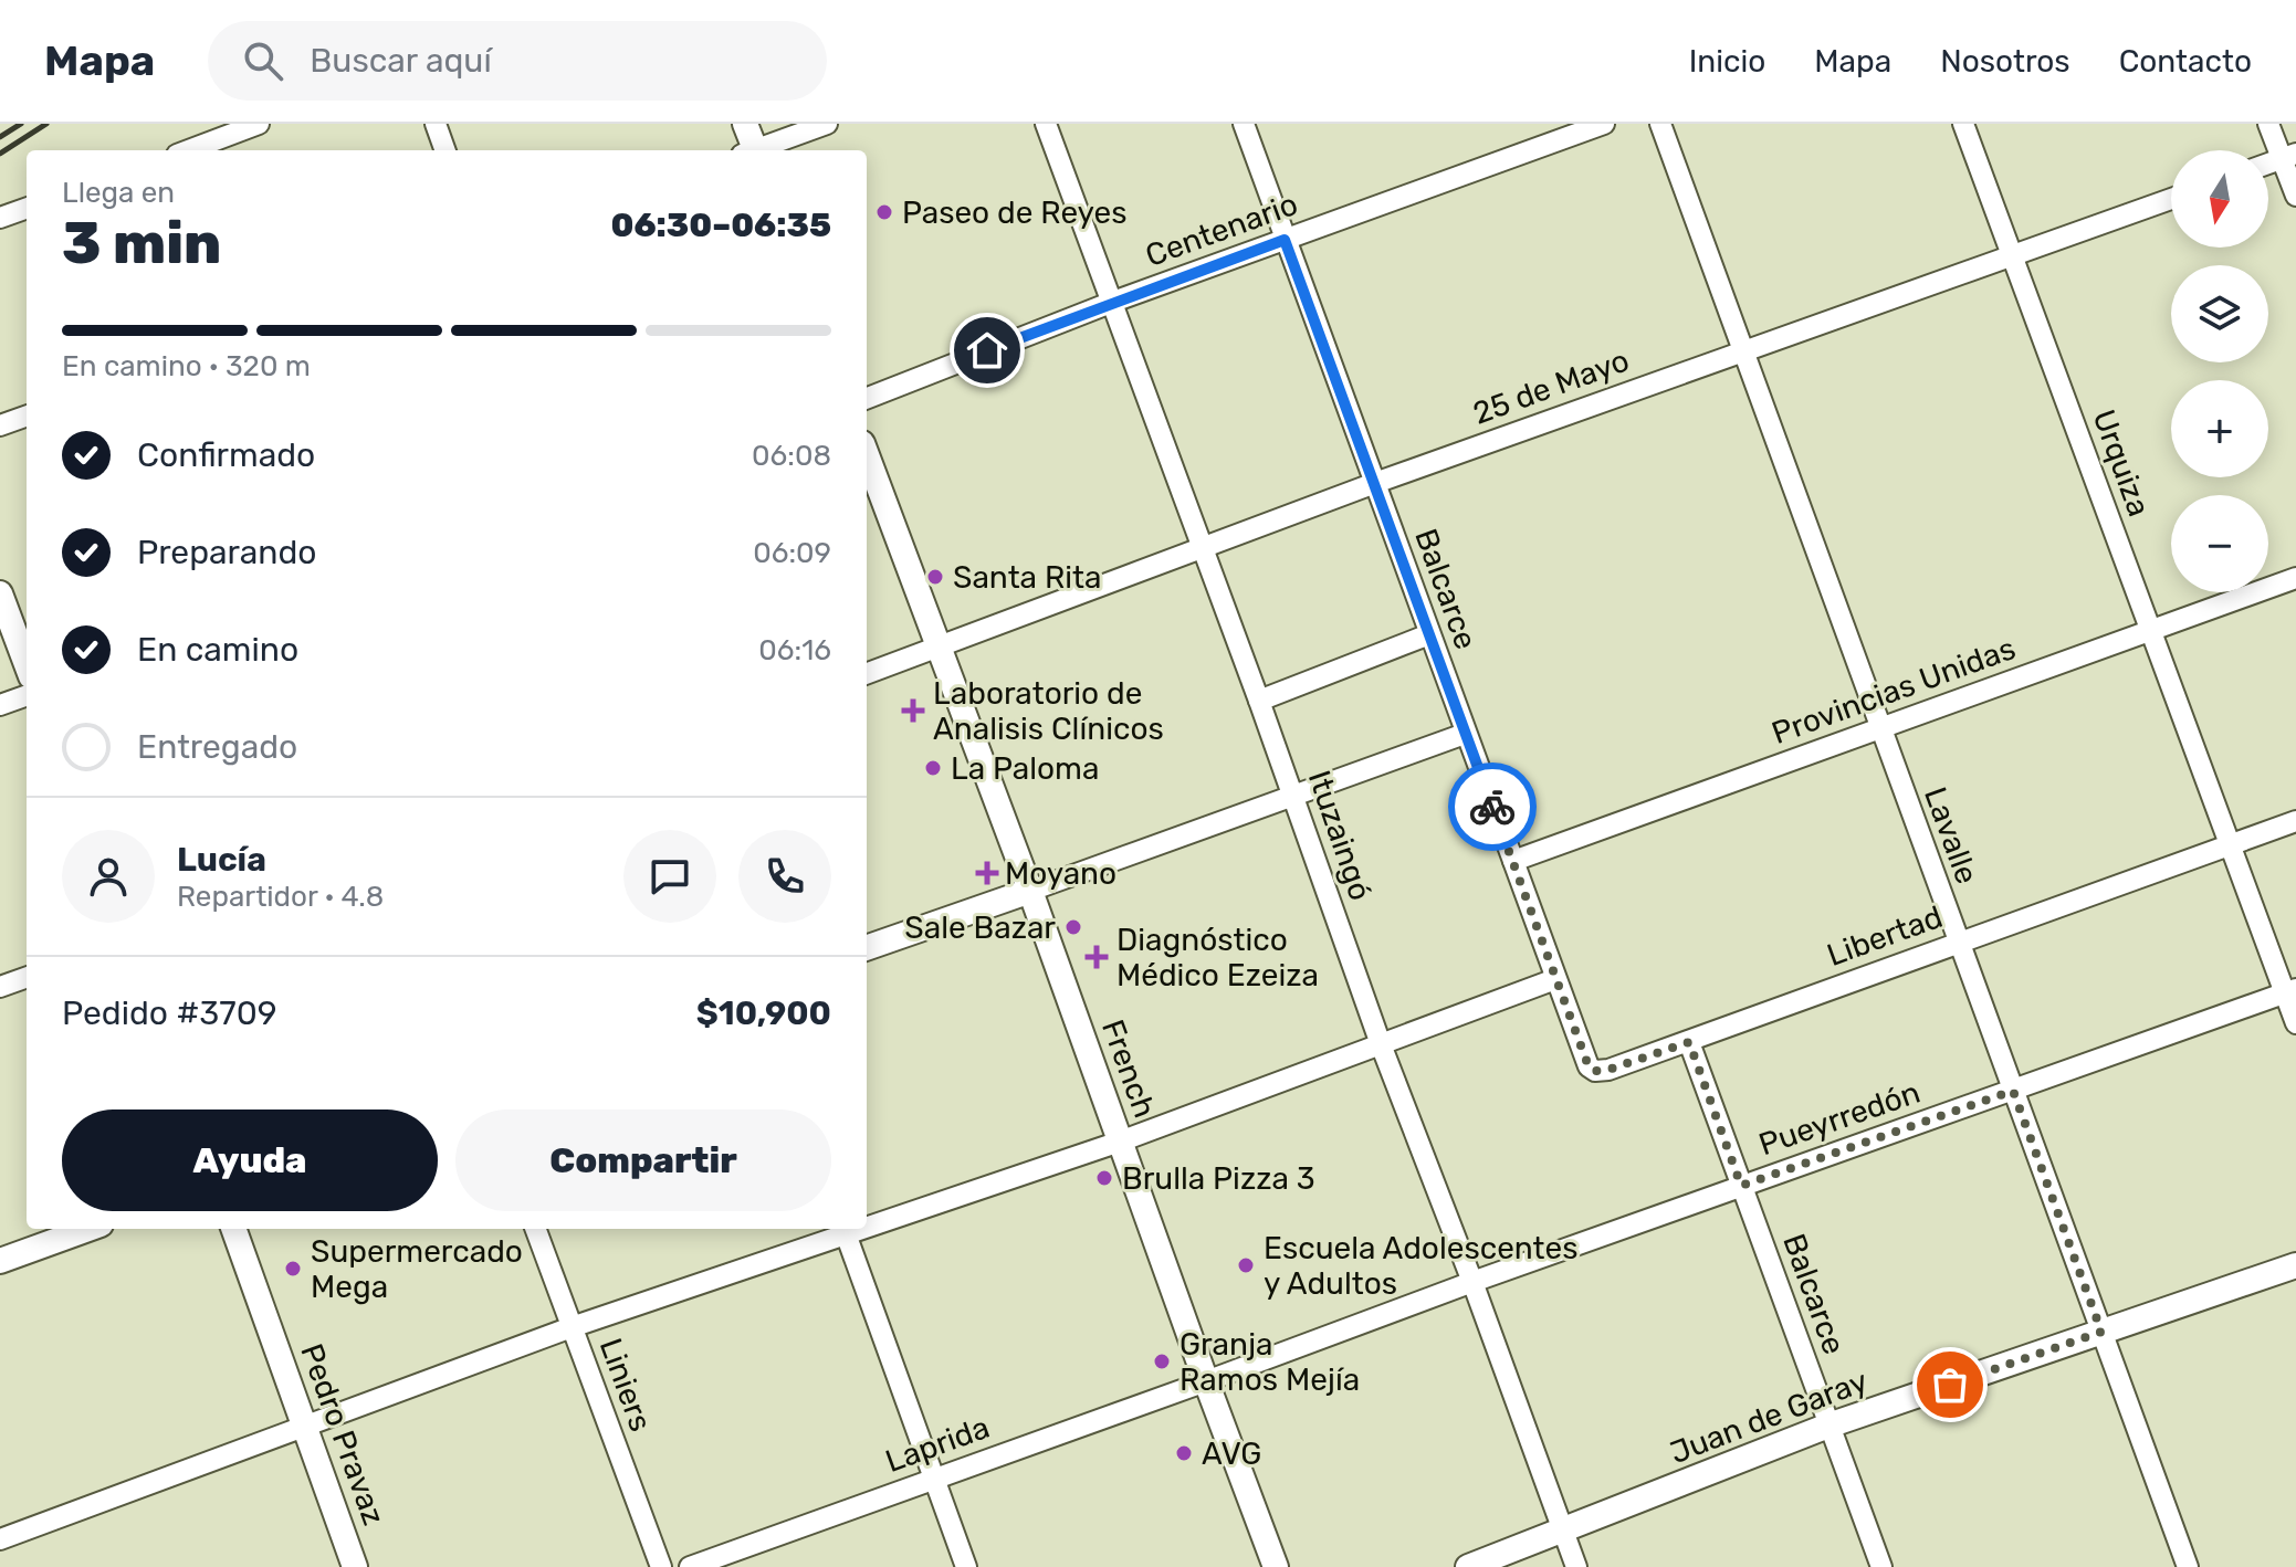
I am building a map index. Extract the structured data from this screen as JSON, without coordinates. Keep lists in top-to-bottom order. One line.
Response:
{"streets":{"street":["Centenario","25 de Mayo","Urquiza","Balcarce","Provincias Unidas","Ituzaingó","Lavalle","Libertad","French","Pueyrredón","Liniers","Juan de Garay","Pedro Pravaz","Laprida"]},"crossings":[["Centenario","Balcarce"],["Centenario","Ituzaingó"],["25 de Mayo","Urquiza"],["25 de Mayo","Balcarce"],["25 de Mayo","Ituzaingó"],["25 de Mayo","Lavalle"],["25 de Mayo","French"],["Urquiza","Provincias Unidas"],["Urquiza","Libertad"],["Urquiza","Pueyrredón"],["Balcarce","Provincias Unidas"],["Balcarce","Libertad"],["Balcarce","Pueyrredón"],["Balcarce","Juan de Garay"],["Provincias Unidas","Lavalle"],["Ituzaingó","Pueyrredón"],["Ituzaingó","Juan de Garay"],["Lavalle","Libertad"],["Lavalle","Pueyrredón"],["Lavalle","Juan de Garay"],["French","Pueyrredón"],["French","Laprida"],["Pueyrredón","Laprida"]],"places":{"other":["Paseo de Reyes","Santa Rita","La Paloma","Sale Bazar","Brulla Pizza 3","Escuela Adolescentes y Adultos","Supermercado Mega","Granja Ramos Mejía","AVG"],"health":["Laboratorio de Analisis Clínicos","Moyano","Diagnóstico Médico Ezeiza"]},"north":"bottom","page":{"header":"Mapa","search":"Buscar aquí","nav":["Inicio","Mapa","Nosotros","Contacto"],"map_buttons":["+","−"],"heading":["3 min","Llega en","06:30–06:35"],"panel":["Lucía","Repartidor · 4.8","Pedido #3709","$10,900"],"bar":"En camino · 320 m","list":[["Confirmado","06:08"],["Preparando","06:09"],["En camino","06:16"],"Entregado"],"buttons":["Ayuda","Compartir"]}}
